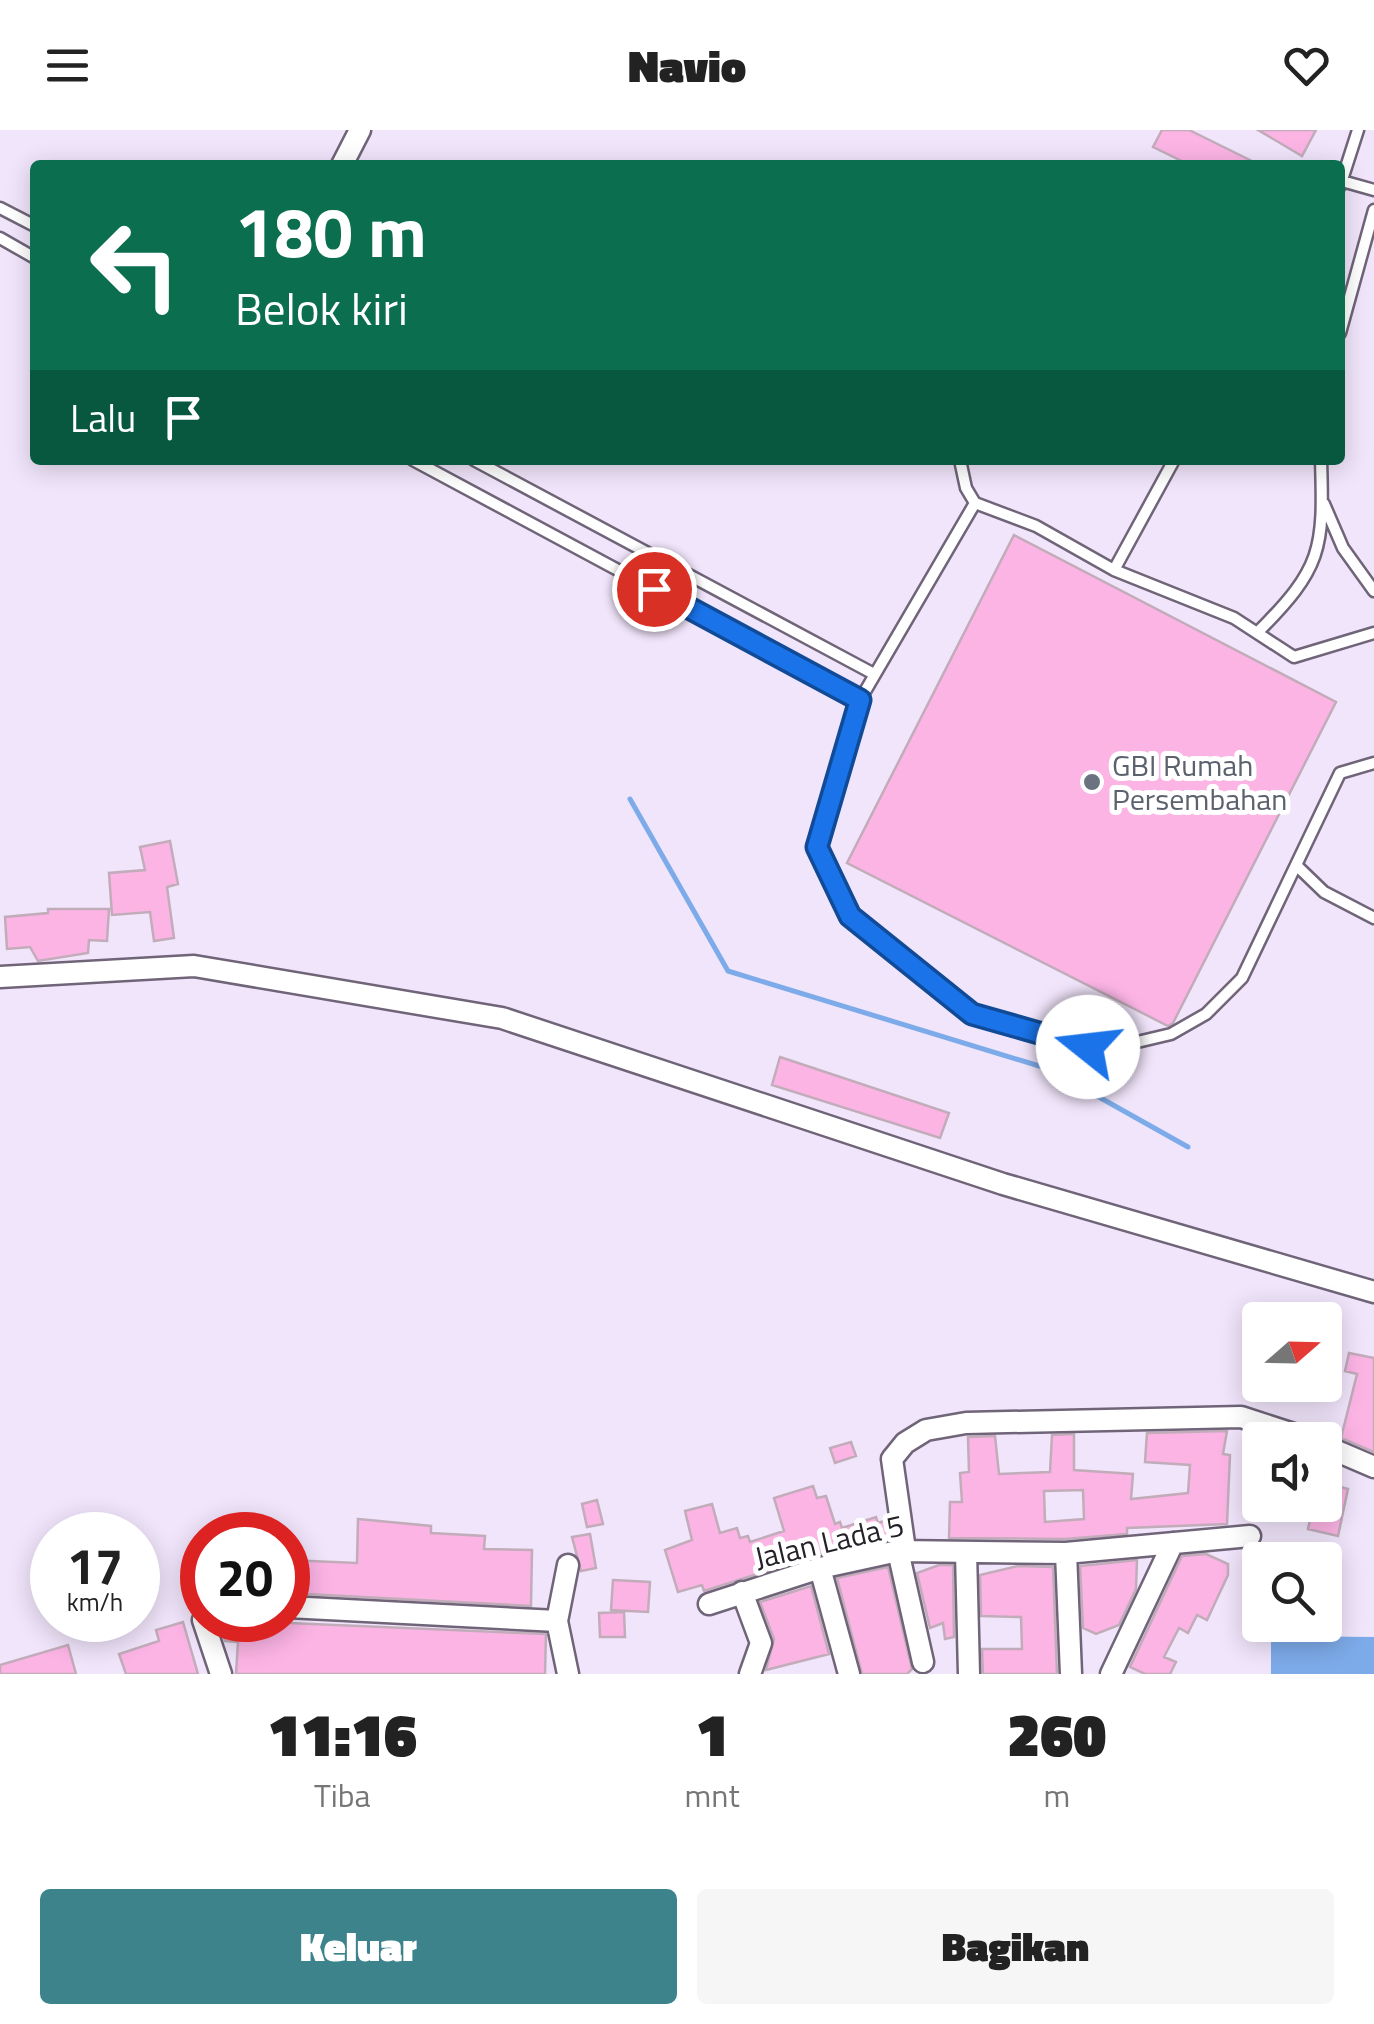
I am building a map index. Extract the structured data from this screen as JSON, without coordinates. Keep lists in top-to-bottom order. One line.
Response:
{"streets":{"street":["Jalan Lada 5"]},"places":["GBI Rumah Persembahan"],"north":"right","page":{"header":"Navio","turn":["180 m","Belok kiri"],"then":"Lalu","speed":"17 km/h","limit":"20","eta":["11:16","Tiba","1","mnt","260","m"],"buttons":["Keluar","Bagikan"]}}
